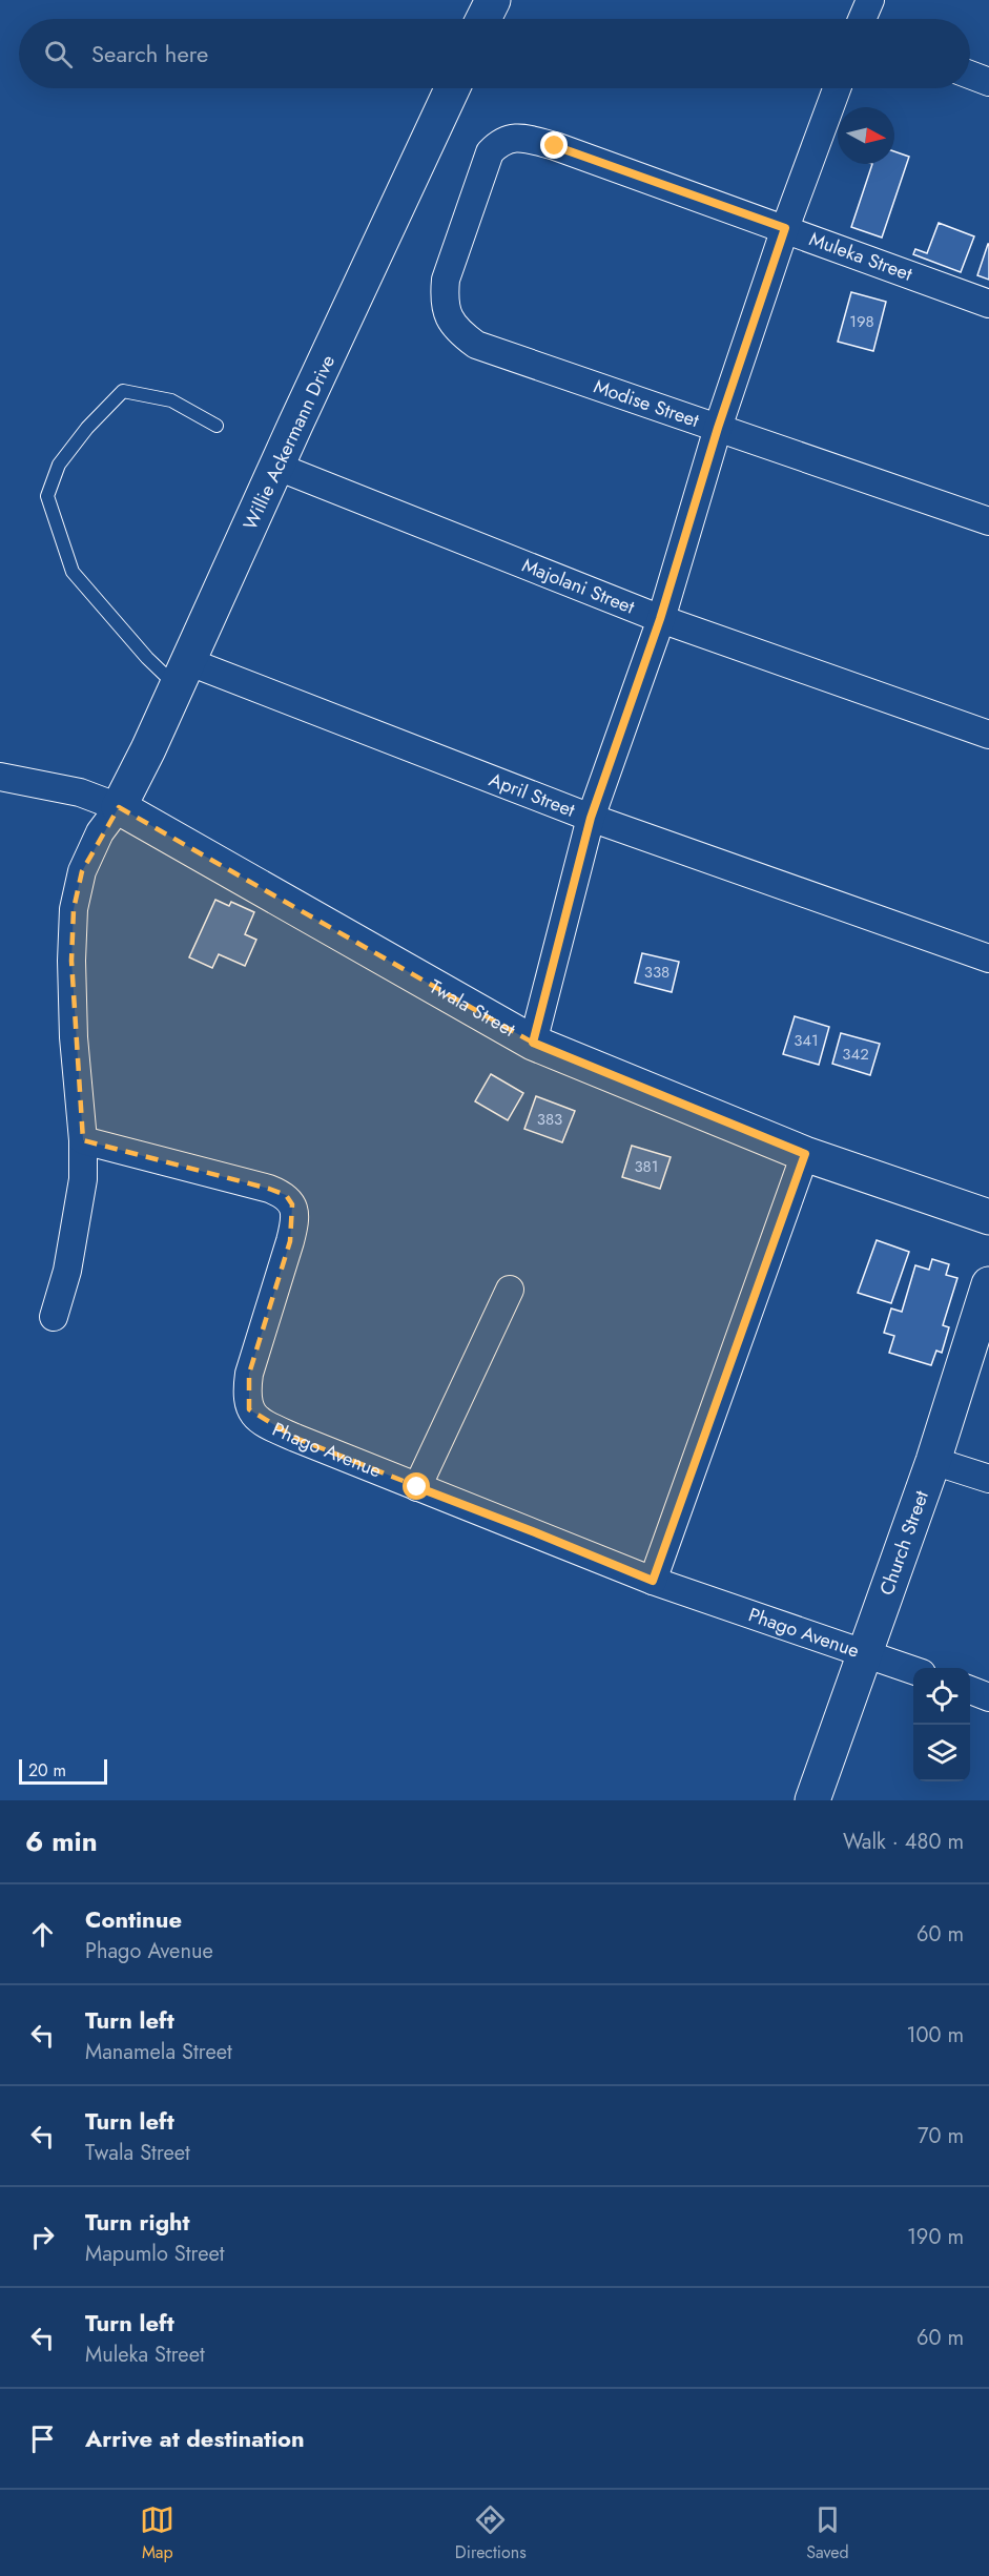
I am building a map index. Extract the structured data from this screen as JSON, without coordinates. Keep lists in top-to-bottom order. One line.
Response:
{"streets":{"street":["Muleka Street","Modise Street","Willie Ackermann Drive","Majolani Street","April Street","Twala Street","Phago Avenue","Church Street"]},"crossings":[["Muleka Street","Modise Street"],["Willie Ackermann Drive","Majolani Street"],["Willie Ackermann Drive","April Street"],["Willie Ackermann Drive","Twala Street"],["Phago Avenue","Church Street"]],"house_numbers":["198","338","341","342","383","381"],"scale_bar":"20 m","north":"right","page":{"search":"Search here","scale":"20 m","heading":["6 min","Walk · 480 m"],"list":[["Continue","Phago Avenue","60 m"],["Turn left","Manamela Street","100 m"],["Turn left","Twala Street","70 m"],["Turn right","Mapumlo Street","190 m"],["Turn left","Muleka Street","60 m"],"Arrive at destination"],"nav":["Map","Directions","Saved"]}}
